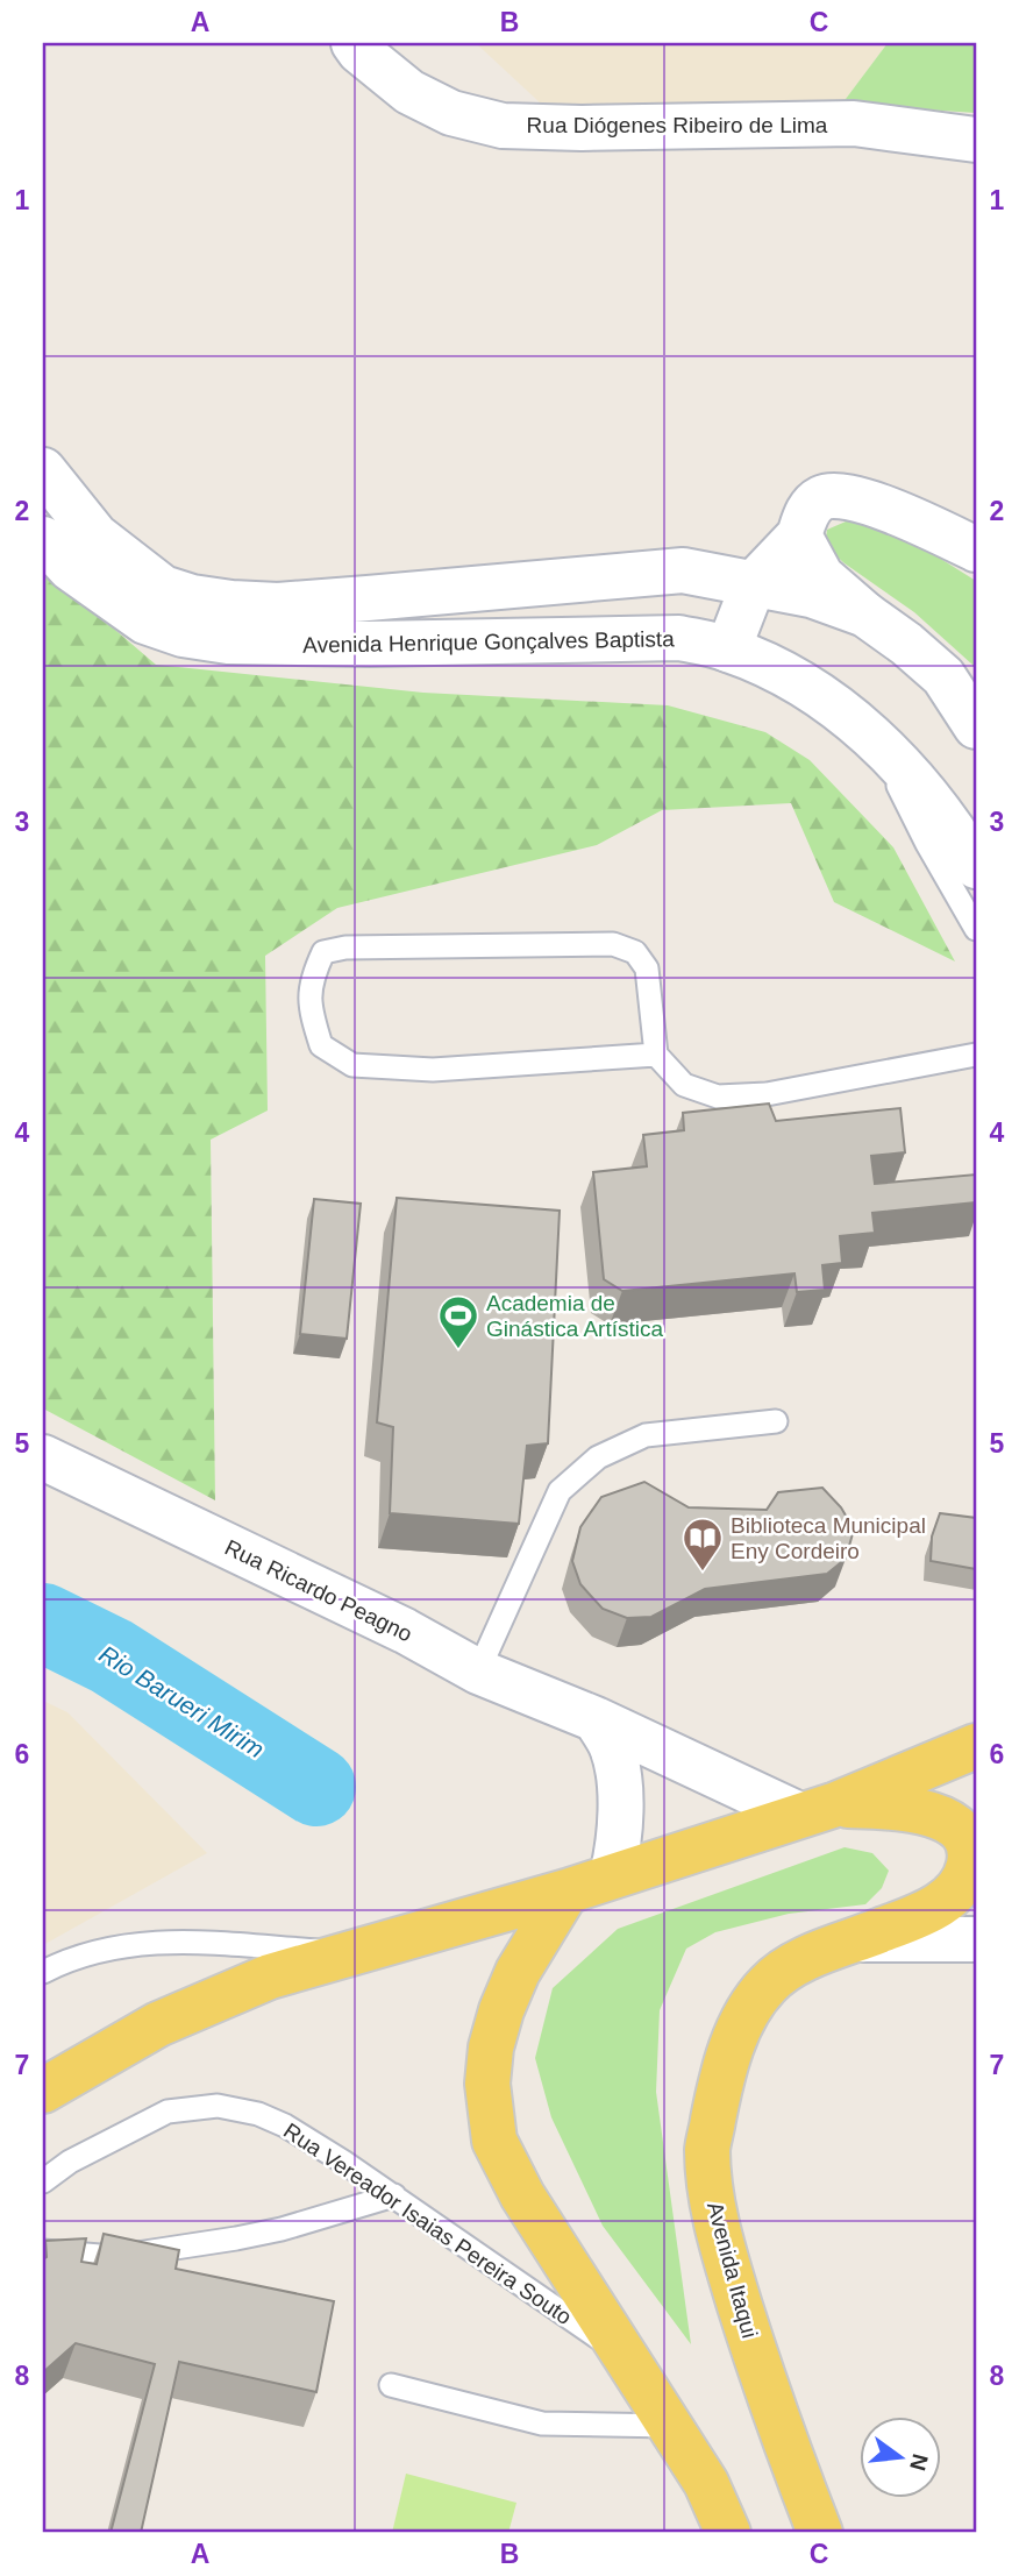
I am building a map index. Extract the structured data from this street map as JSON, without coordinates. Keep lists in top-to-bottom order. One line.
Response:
{"streets":{"main road":["Rua Diógenes Ribeiro de Lima","Avenida Henrique Gonçalves Baptista","Rua Ricardo Peagno","Avenida Itaqui"],"lane":["Rua Vereador Isaias Pereira Souto"]},"water":["Rio Barueri Mirim"],"places":{"sports":["Academia de Ginástica Artística"],"library":["Biblioteca Municipal Eny Cordeiro"]},"north":"right","grid":{"columns":["A","B","C"],"rows":["1","2","3","4","5","6","7","8"]}}
